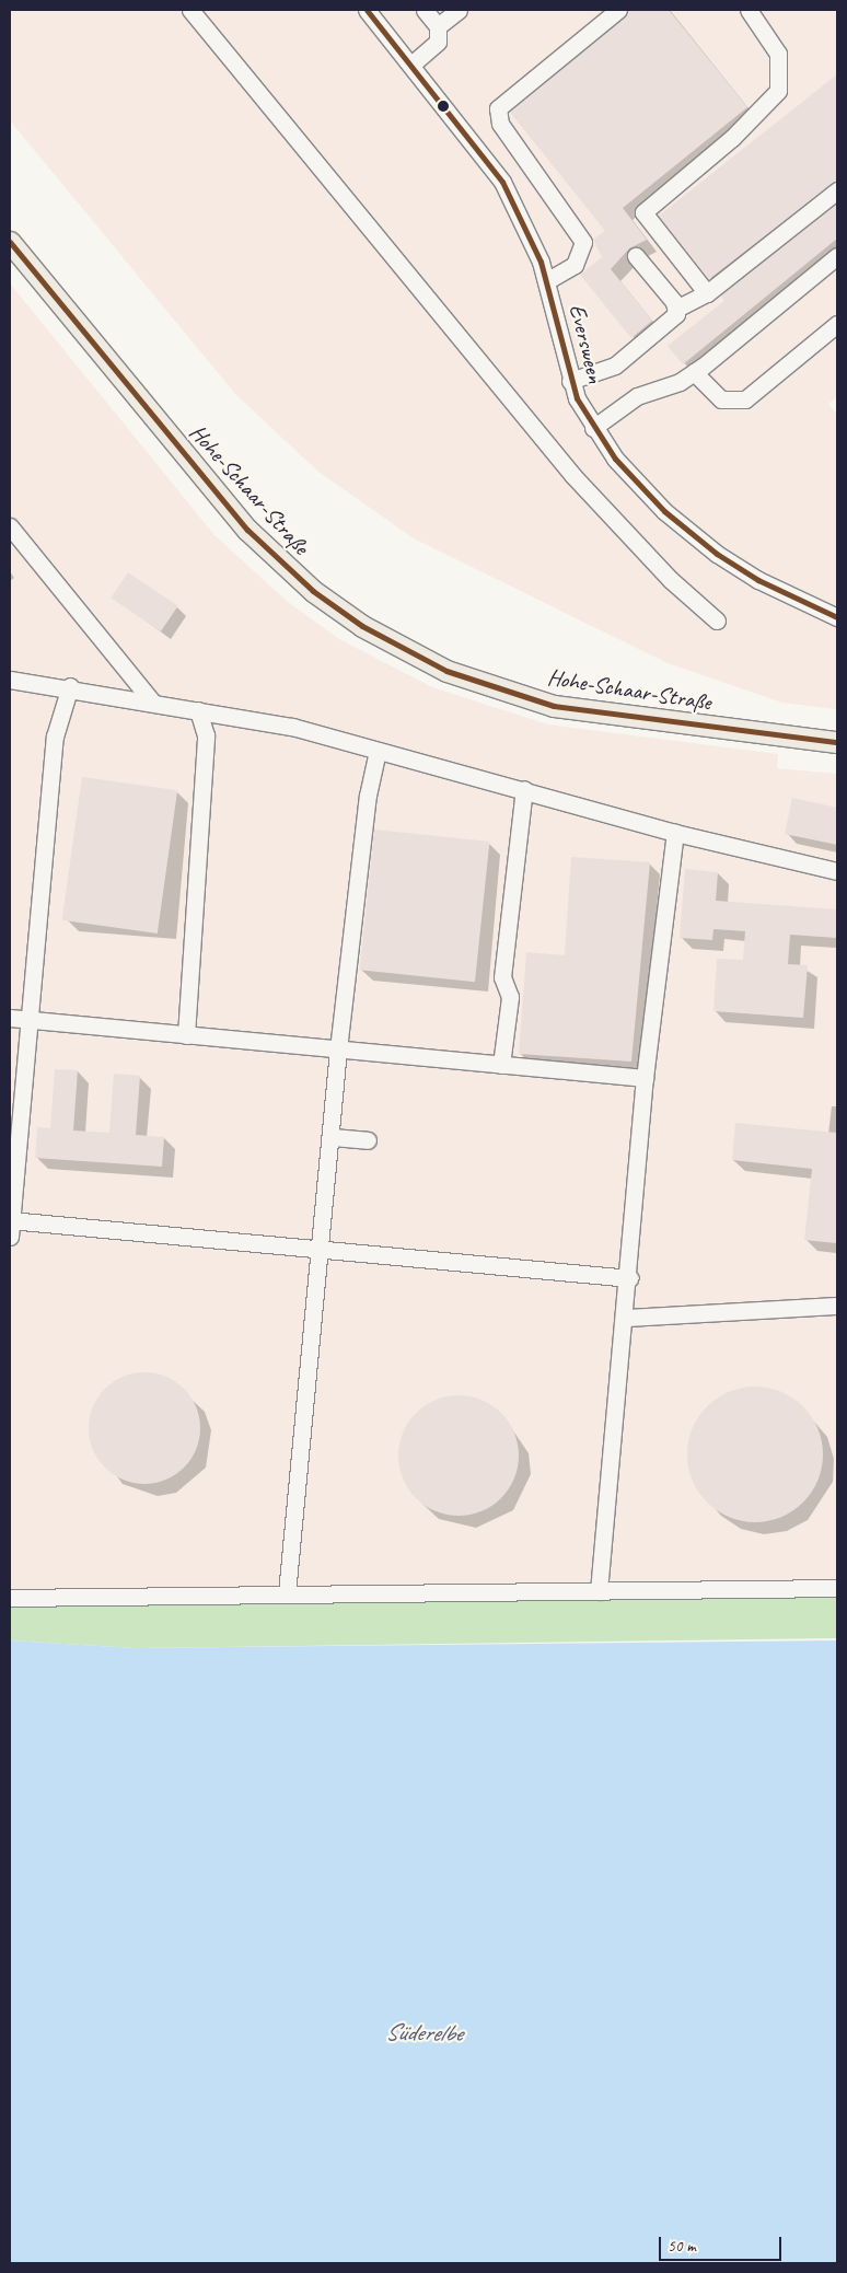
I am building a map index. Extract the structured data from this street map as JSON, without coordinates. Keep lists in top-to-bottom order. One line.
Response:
{"streets":{"main road":["Hohe-Schaar-Straße"],"street":["Eversween"]},"water":["Süderelbe"],"scale_bar":"50 m"}
